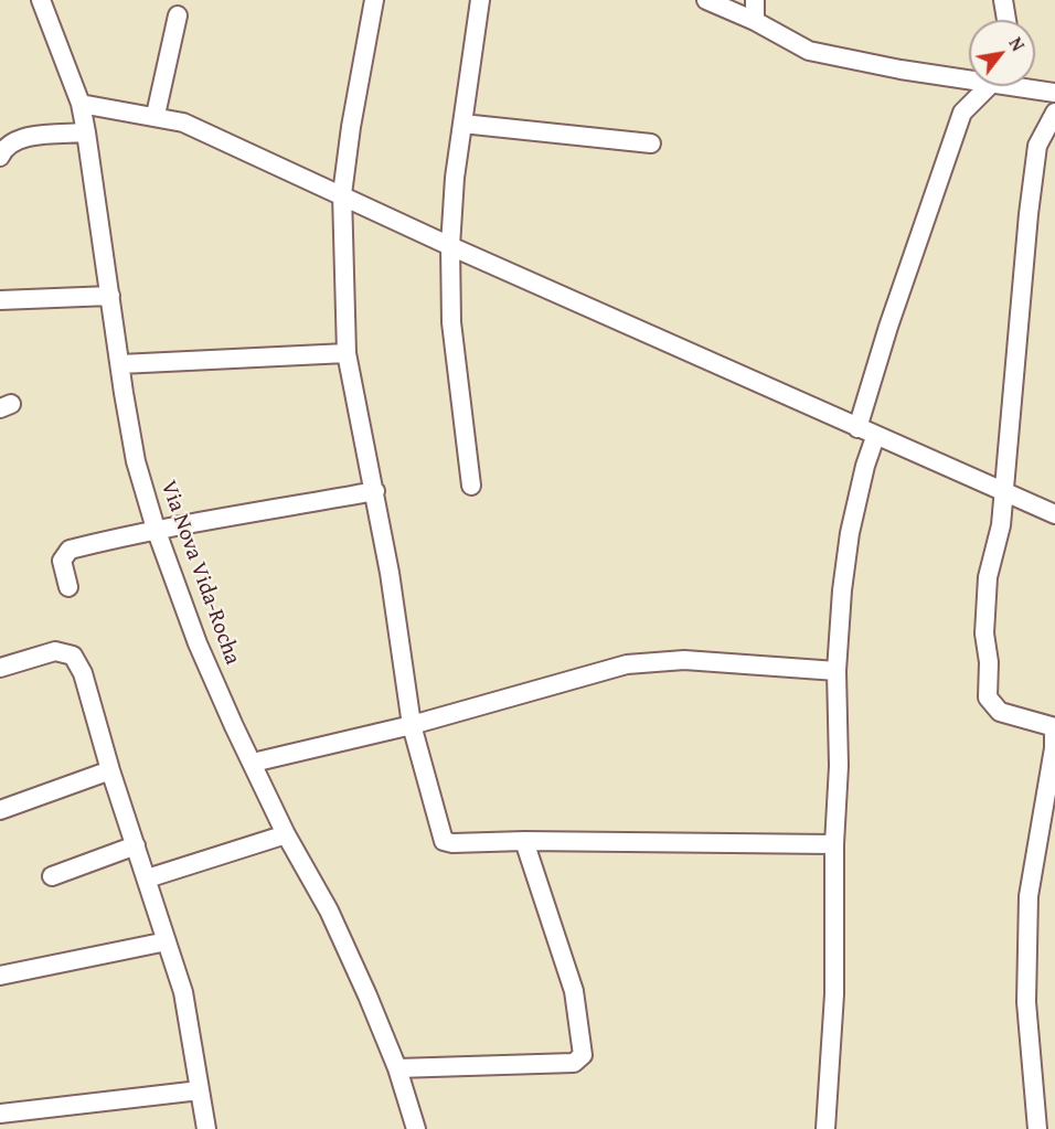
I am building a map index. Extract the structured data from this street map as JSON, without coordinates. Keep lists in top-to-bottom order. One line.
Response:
{"streets":{"street":["Via Nova Vida-Rocha"]},"north":"top right"}
